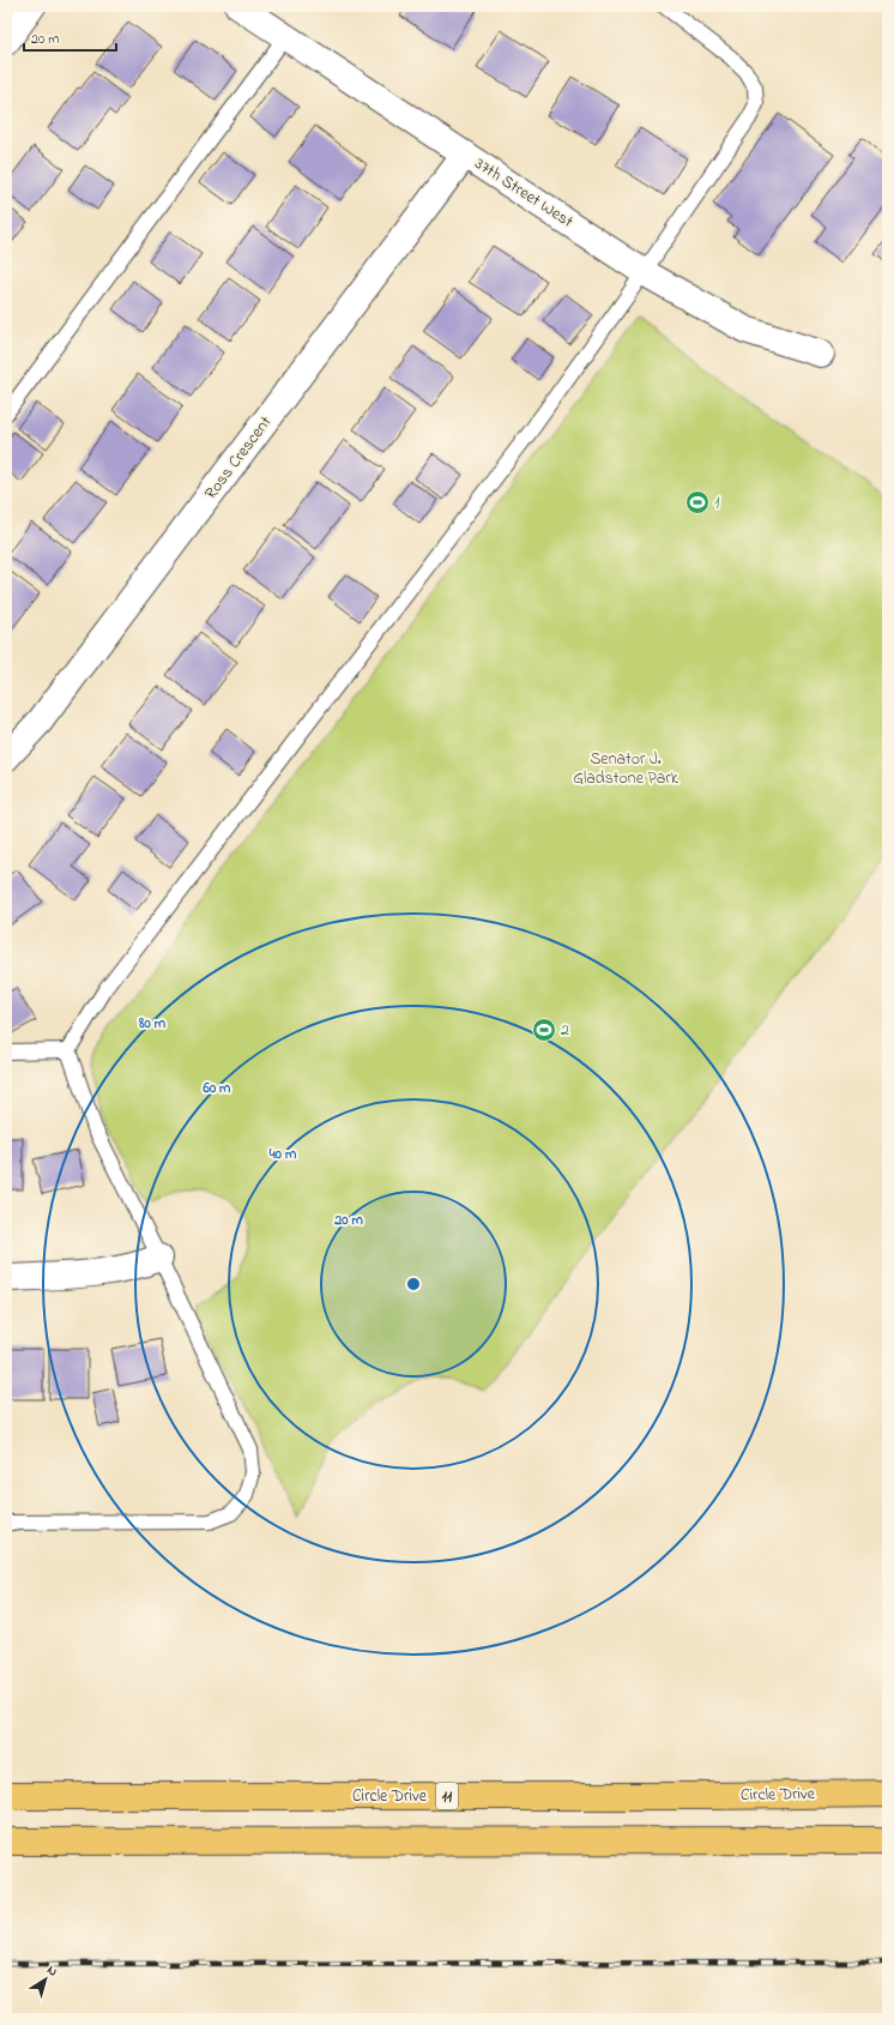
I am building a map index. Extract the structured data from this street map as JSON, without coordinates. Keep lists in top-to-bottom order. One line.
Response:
{"streets":{"highway":["Circle Drive","11"],"street":["37th Street West","Ross Crescent"]},"crossings":[["37th Street West","Ross Crescent"]],"parks":["Senator J. Gladstone Park"],"places":{"sports":["1","2"]},"scale_bar":"20 m","north":"top right","rings":["80 m","60 m","40 m","20 m"]}
